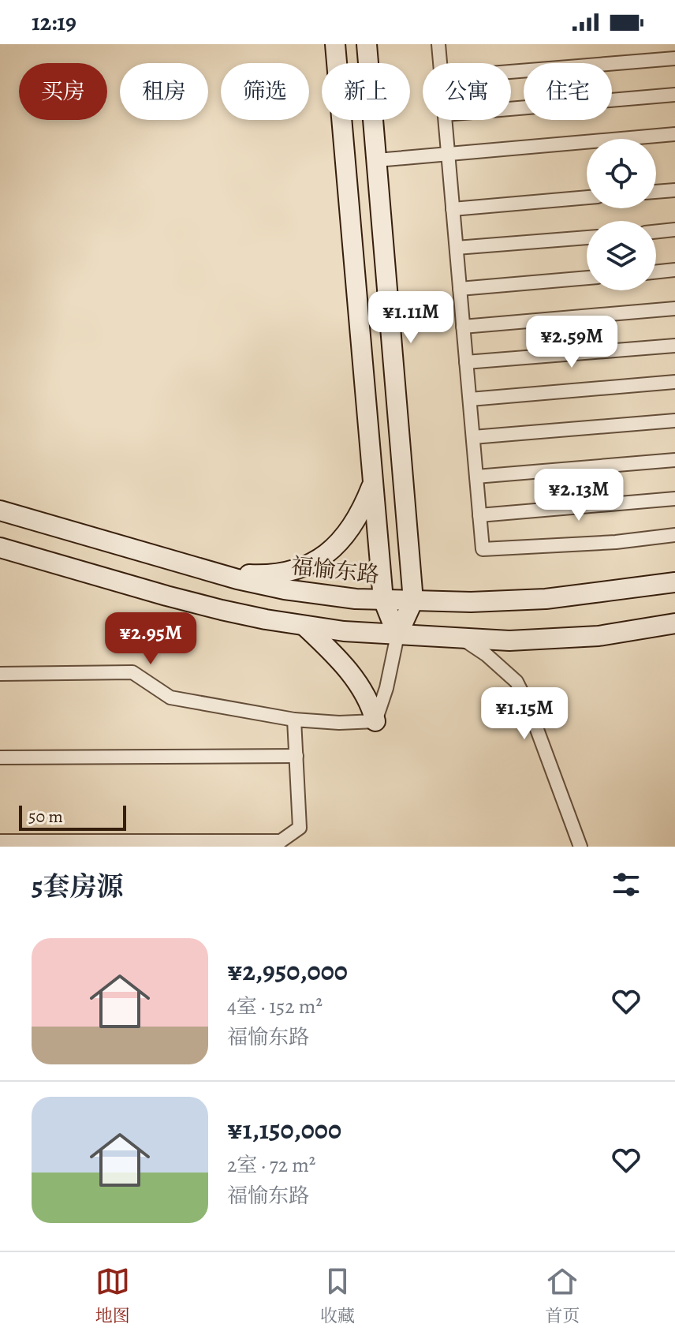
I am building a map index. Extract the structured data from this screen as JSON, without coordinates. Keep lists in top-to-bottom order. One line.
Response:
{"streets":{"street":["福愉东路"]},"scale_bar":"50 m","page":{"status":"12:19","chip":["买房","租房","筛选","新上","公寓","住宅"],"price":["¥1.11M","¥2.59M","¥2.13M","¥2.95M","¥1.15M"],"scale":"50 m","heading":"5套房源","list":[{"name":"¥2,950,000","note":"4室 · 152 m² · 福愉东路"},{"name":"¥1,150,000","note":"2室 · 72 m² · 福愉东路"}],"tabs":["地图","收藏","首页"]}}
